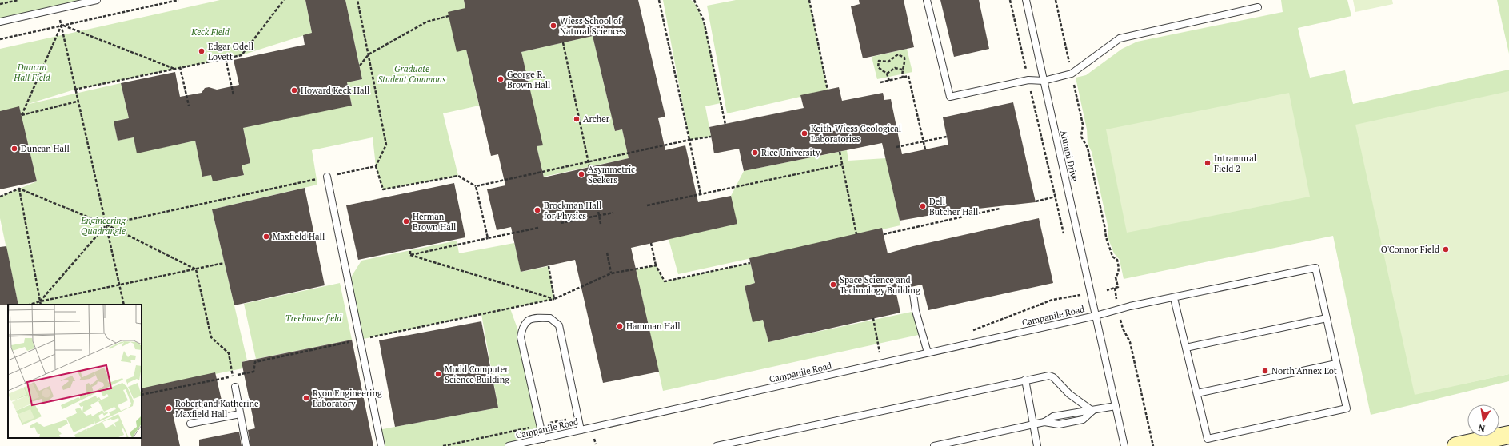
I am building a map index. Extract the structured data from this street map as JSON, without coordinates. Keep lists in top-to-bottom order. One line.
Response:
{"streets":{"lane":["Alumni Drive","Campanile Road"]},"crossings":[["Alumni Drive","Campanile Road"]],"parks":["Keck Field","Duncan Hall Field","Graduate Student Commons","Engineering Quadrangle","Treehouse field"],"places":["Wiess School of Natural Sciences","Edgar Odell Lovett","George R. Brown Hall","Howard Keck Hall","Archer","Keith-Wiess Geological Laboratories","Duncan Hall","Rice University","Intramural Field 2","Asymmetric Seekers","Dell Butcher Hall","Brockman Hall for Physics","Herman Brown Hall","Maxfield Hall","O'Connor Field","Space Science and Technology Building","Hamman Hall","North Annex Lot","Mudd Computer Science Building","Ryon Engineering Laboratory","Robert and Katherine Maxfield Hall"],"north":"bottom"}
